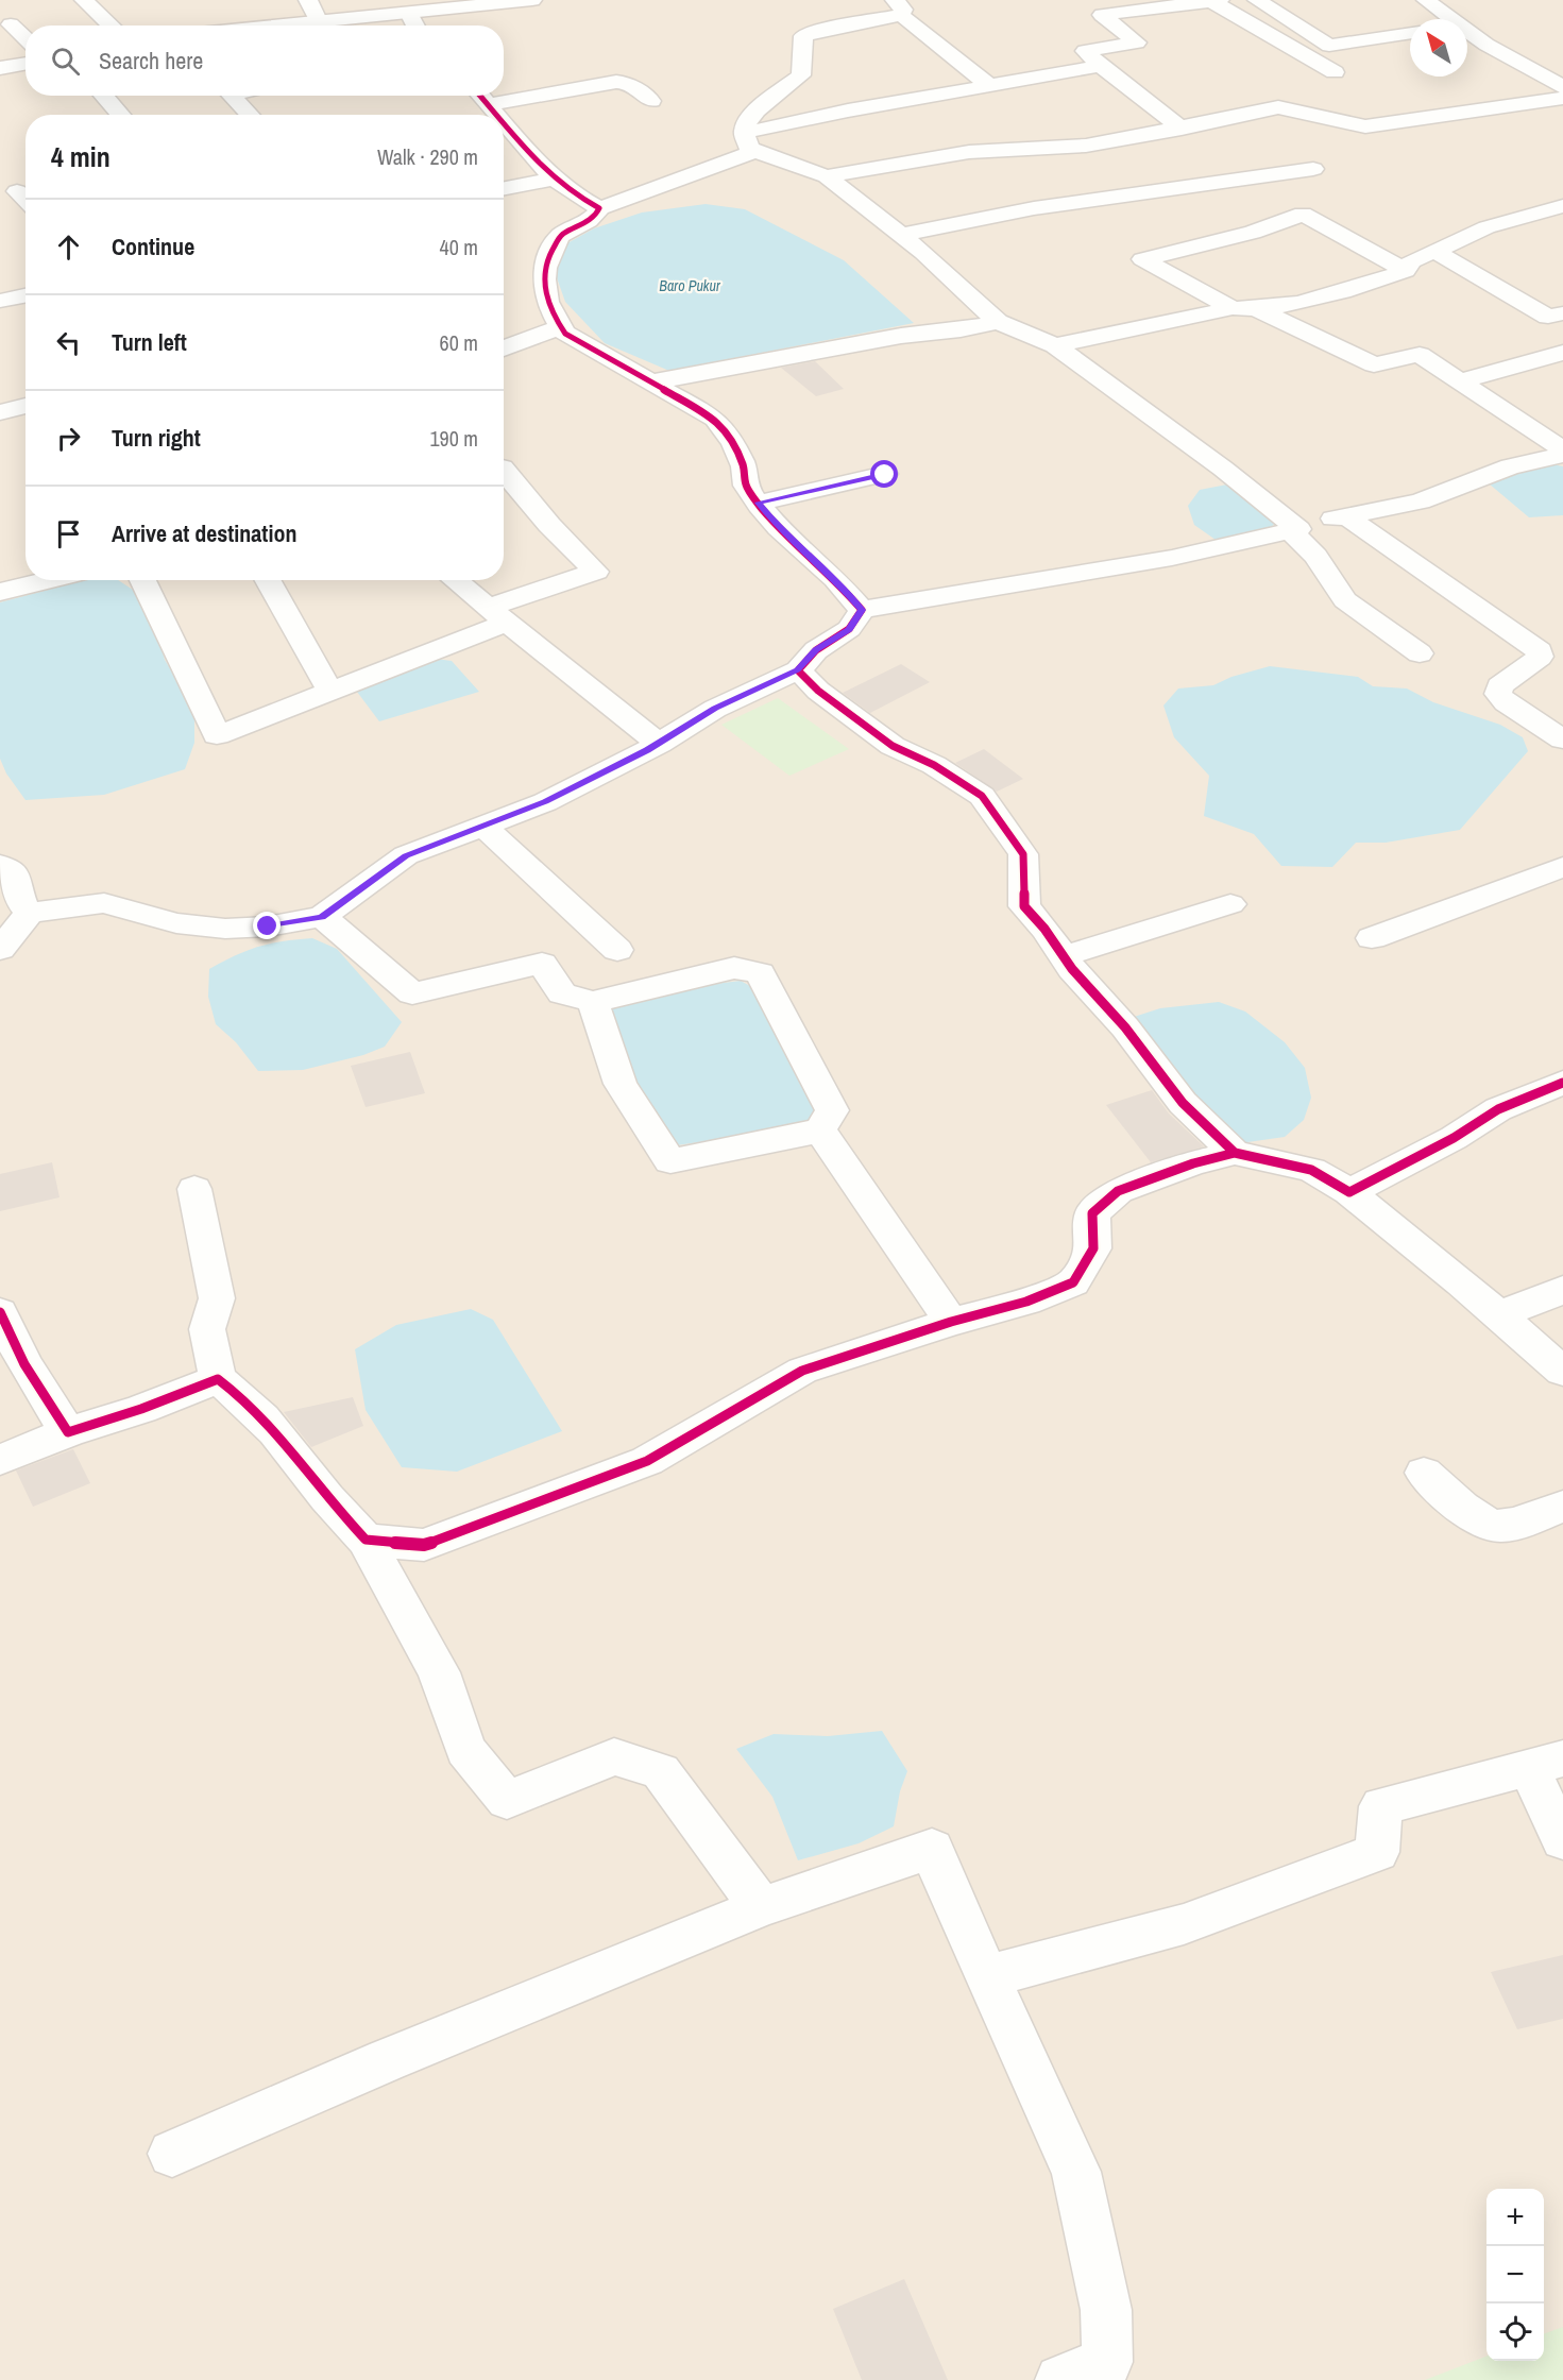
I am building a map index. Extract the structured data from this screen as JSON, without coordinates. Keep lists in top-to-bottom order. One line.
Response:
{"water":["Baro Pukur"],"north":"top left","page":{"search":"Search here","heading":["4 min","Walk · 290 m"],"list":[["Continue","40 m"],["Turn left","60 m"],["Turn right","190 m"],"Arrive at destination"],"map_buttons":["+","−"]}}
